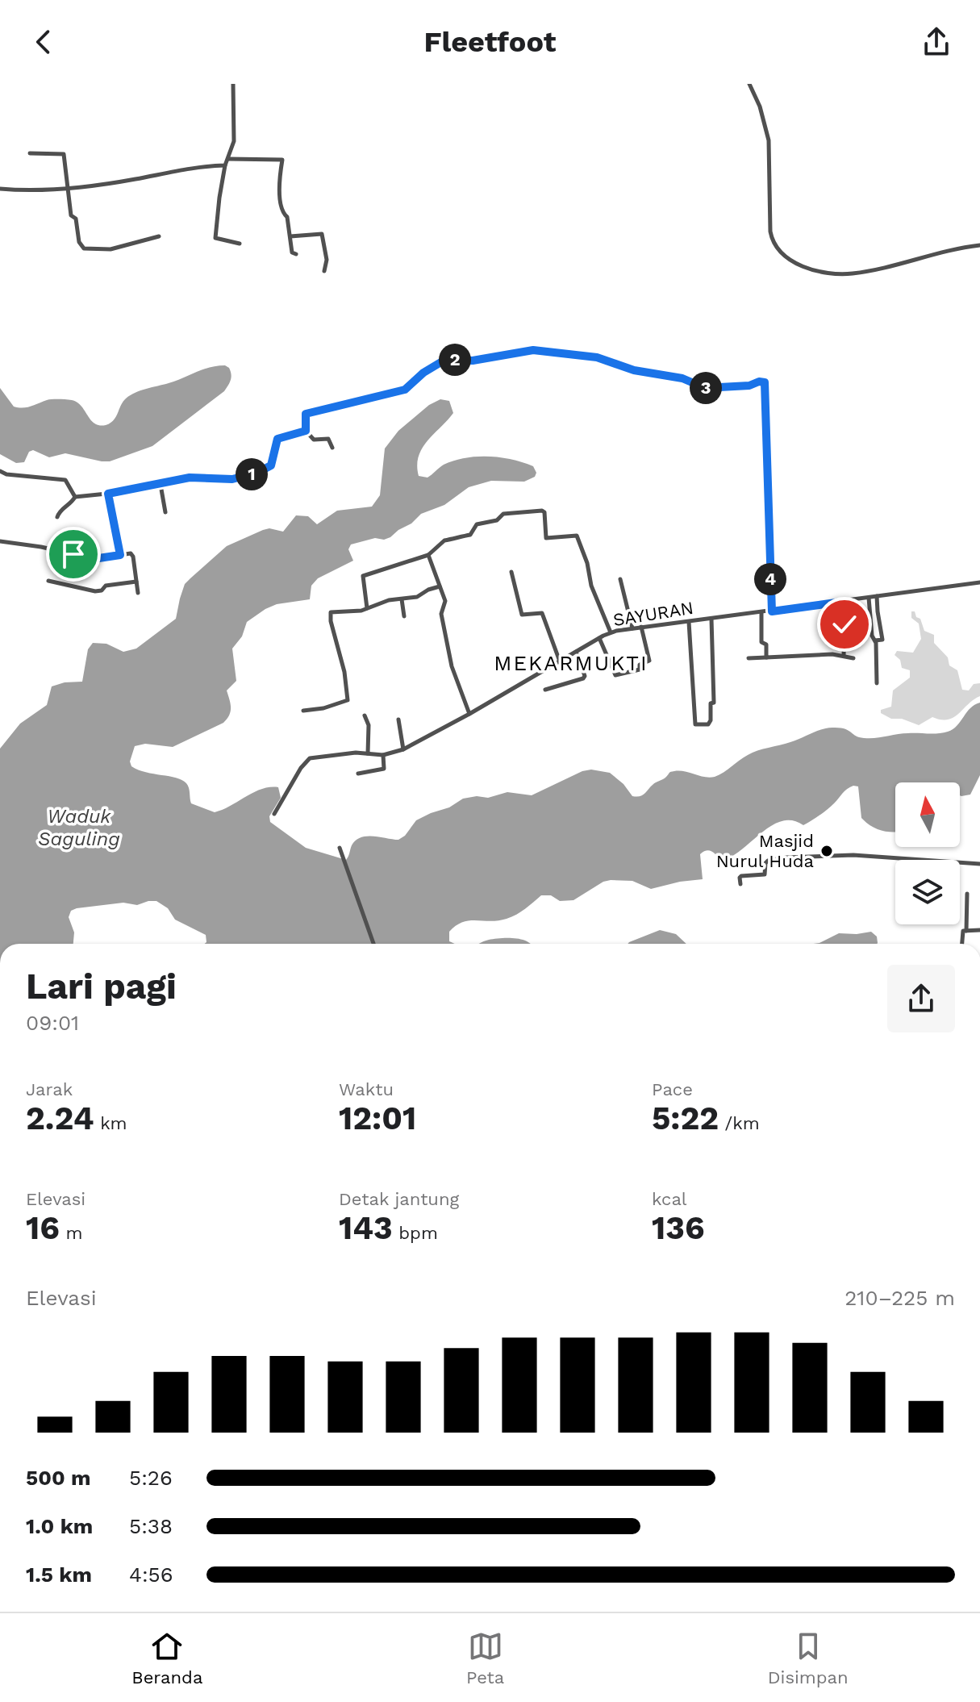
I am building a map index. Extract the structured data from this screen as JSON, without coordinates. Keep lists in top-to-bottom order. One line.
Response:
{"streets":{"street":["SAYURAN"]},"districts":["MEKARMUKTI"],"water":["Waduk Saguling"],"places":["Masjid Nurul Huda"],"north":"top","page":{"header":"Fleetfoot","pins":["2","3","1","4"],"heading":["Lari pagi","09:01"],"stats":[["Jarak","2.24 km"],["Waktu","12:01"],["Pace","5:22 /km"],["Elevasi","16 m"],["Detak jantung","143 bpm"],["kcal","136"]],"chart":["Elevasi","210–225 m"],"list":[{"name":"500 m","note":"5:26"},{"name":"1.0 km","note":"5:38"},{"name":"1.5 km","note":"4:56"}],"tabs":["Beranda","Peta","Disimpan"]}}
